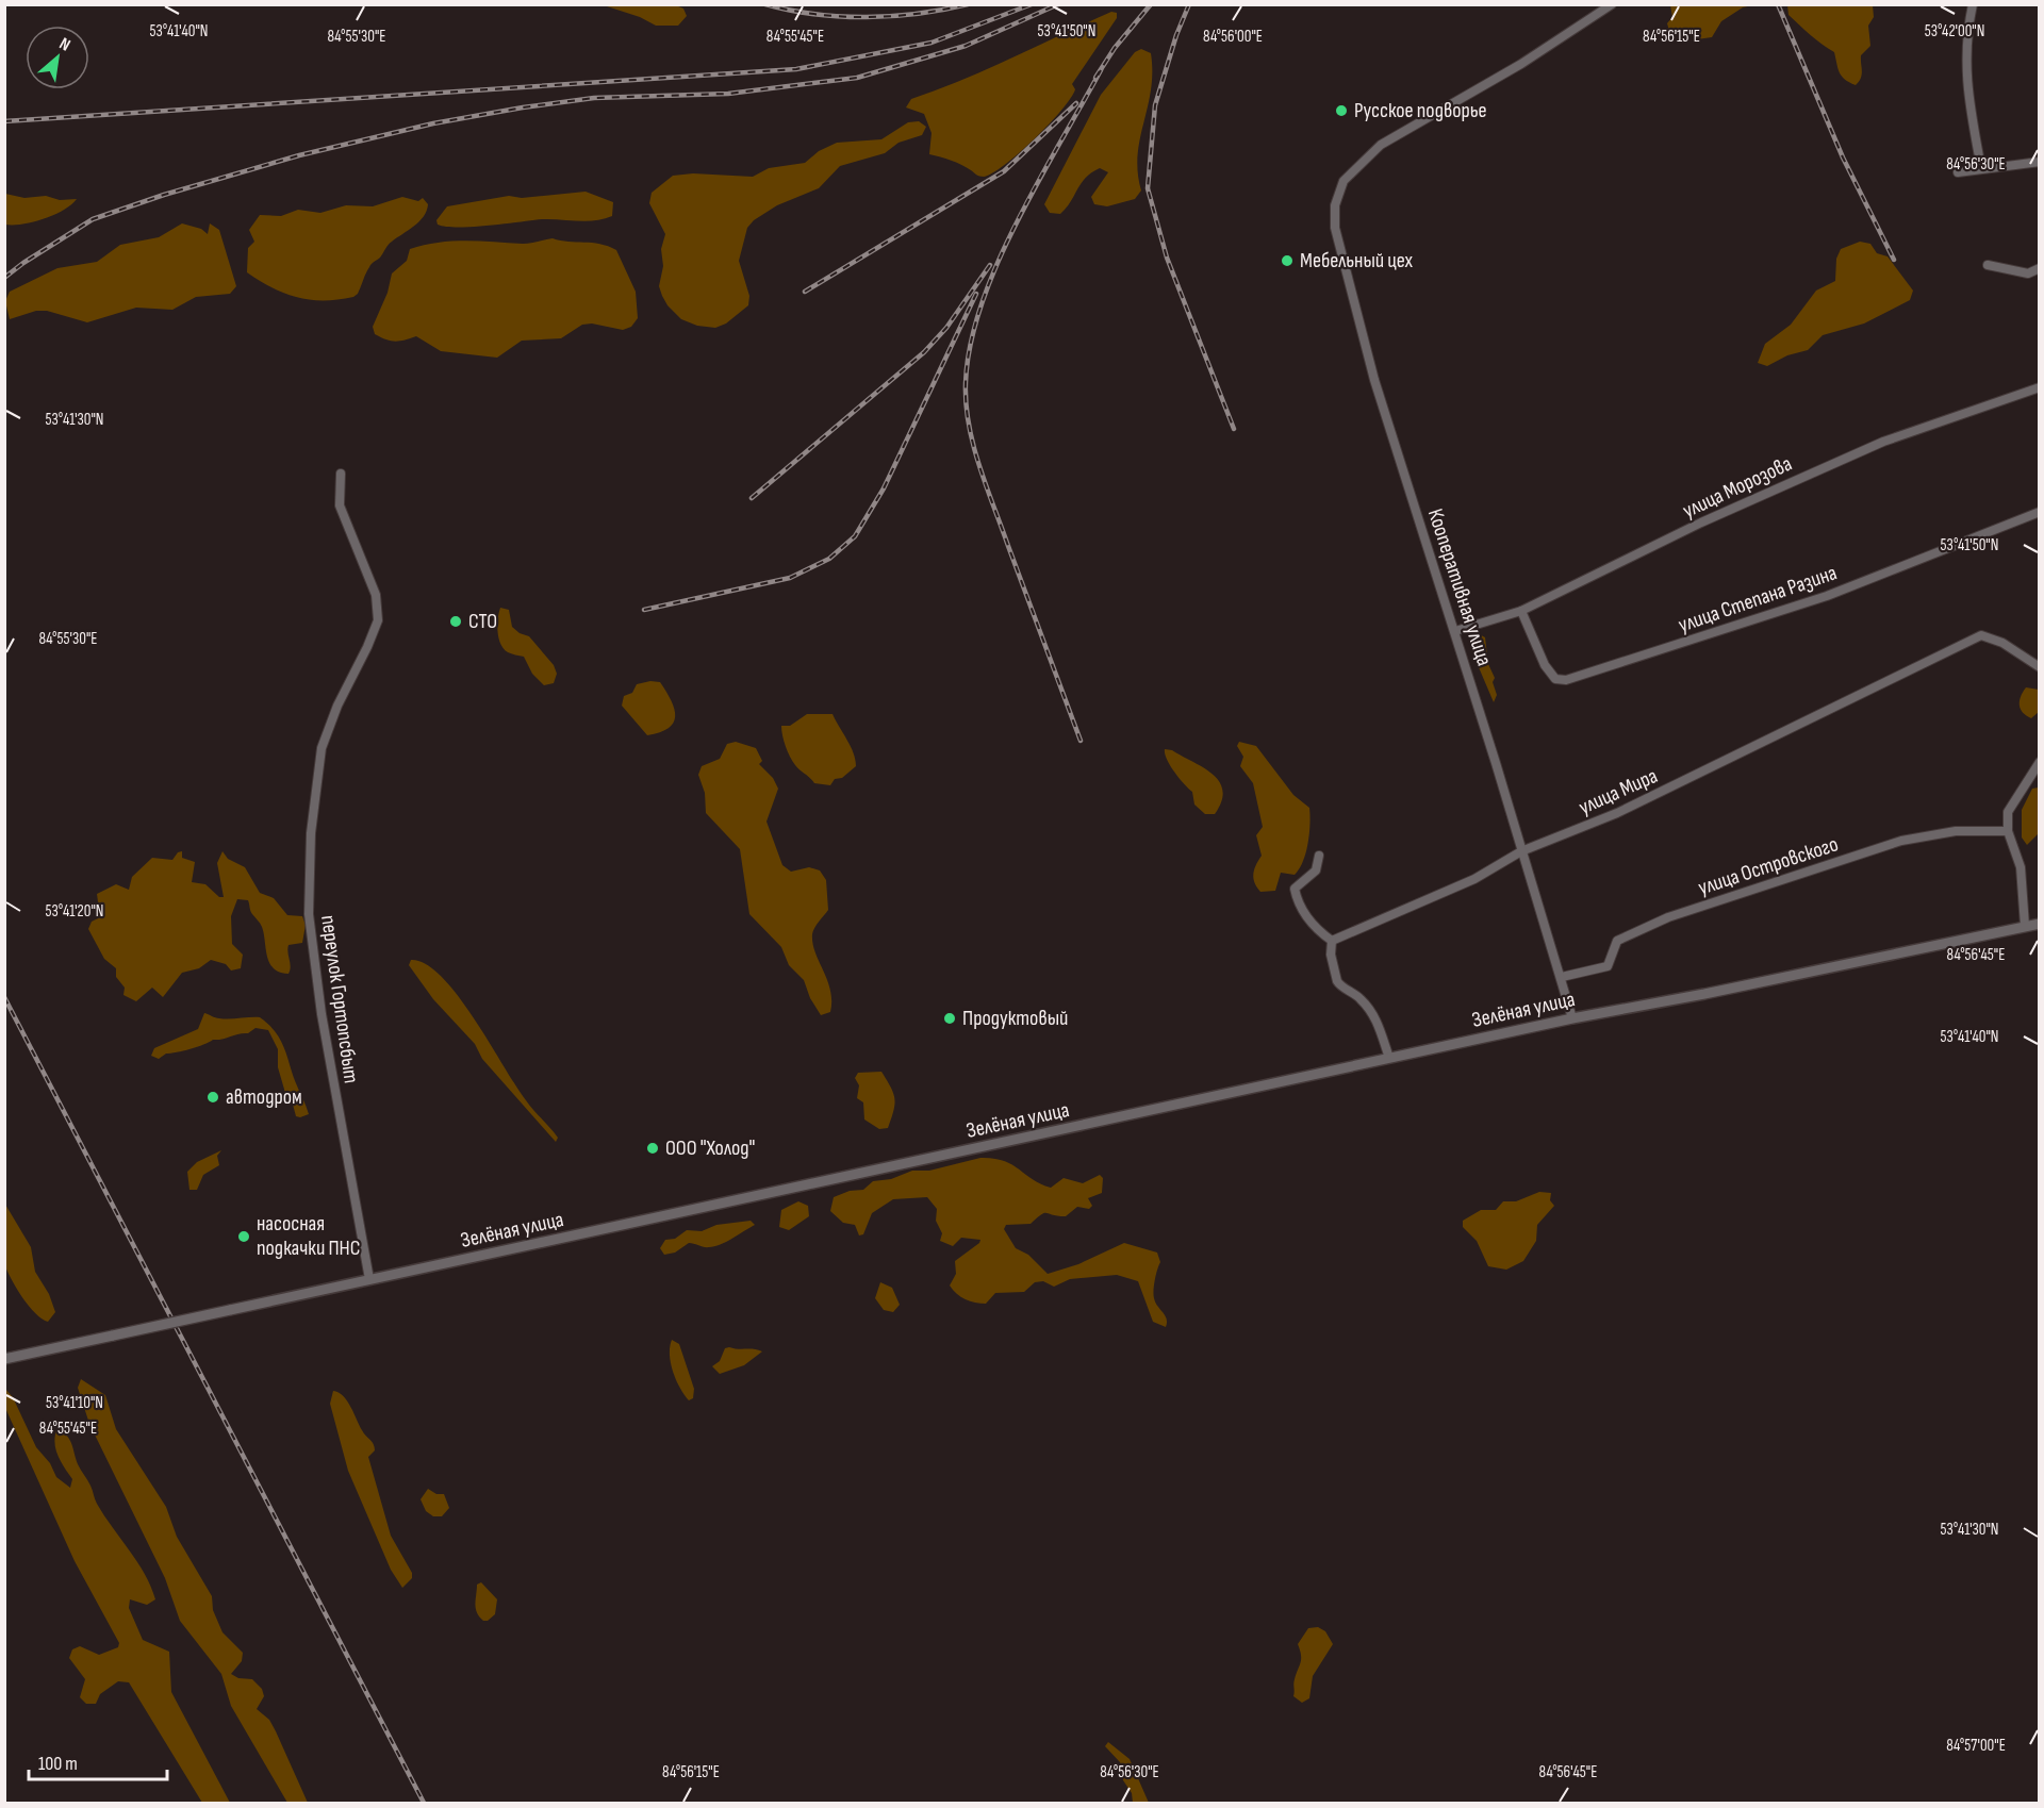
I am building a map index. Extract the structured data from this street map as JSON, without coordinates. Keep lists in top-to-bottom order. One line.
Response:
{"streets":{"street":["улица Морозова","Кооперативная улица","улица Степана Разина","улица Мира","улица Островского","переулок Гортопсбыт","Зелёная улица"]},"crossings":[["улица Морозова","Кооперативная улица"],["улица Морозова","улица Степана Разина"],["Кооперативная улица","улица Мира"],["Кооперативная улица","улица Островского"],["Кооперативная улица","Зелёная улица"],["переулок Гортопсбыт","Зелёная улица"]],"places":["Русское подворье","Мебельный цех","СТО","Продуктовый","автодром","ООО \"Холод\"","насосная подкачки ПНС"],"scale_bar":"100 m","north":"top right","coordinates":["53°42'00\"N","53°41'40\"N","53°41'50\"N","84°55'30\"E","84°55'45\"E","84°56'00\"E","84°56'15\"E","84°56'30\"E","53°41'30\"N","53°41'20\"N","84°56'45\"E","53°41'10\"N","84°57'00\"E"]}
